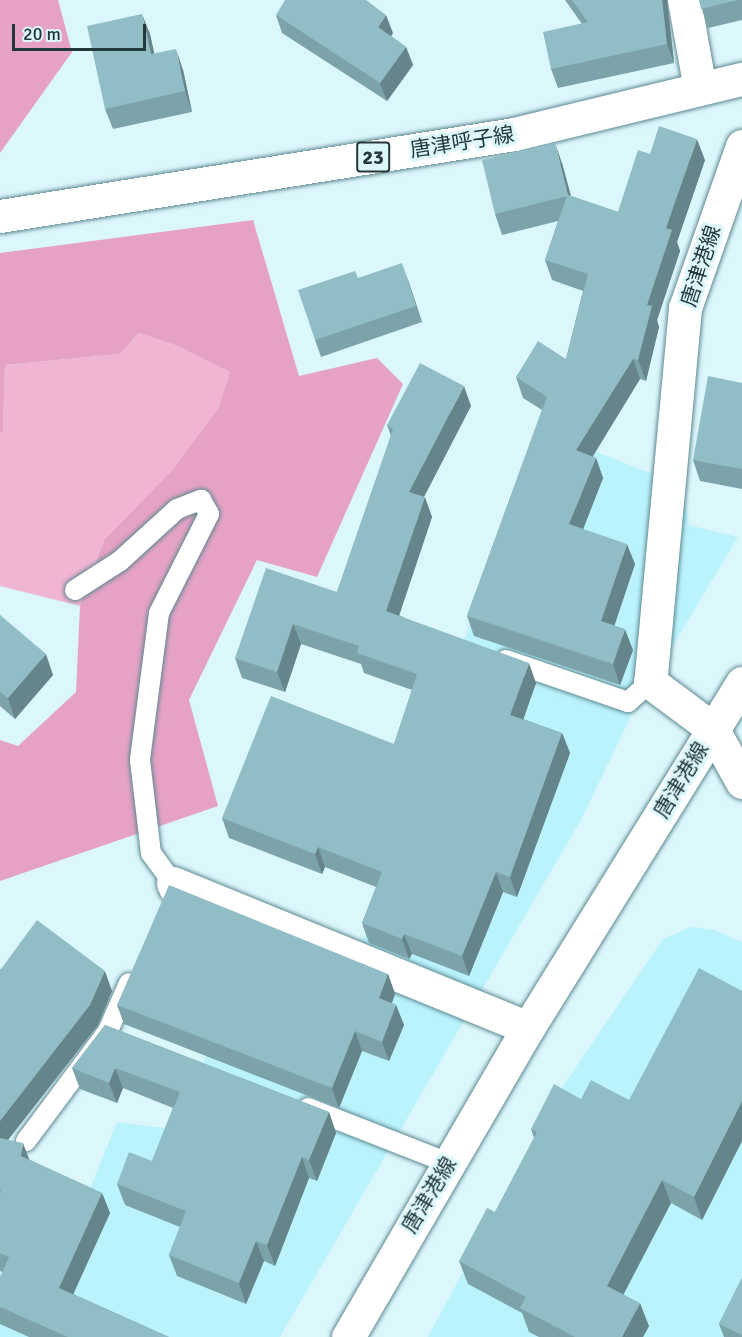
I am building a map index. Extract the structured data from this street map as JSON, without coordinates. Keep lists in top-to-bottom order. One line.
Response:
{"streets":{"main road":["唐津呼子線","23","唐津港線"]},"scale_bar":"20 m"}
